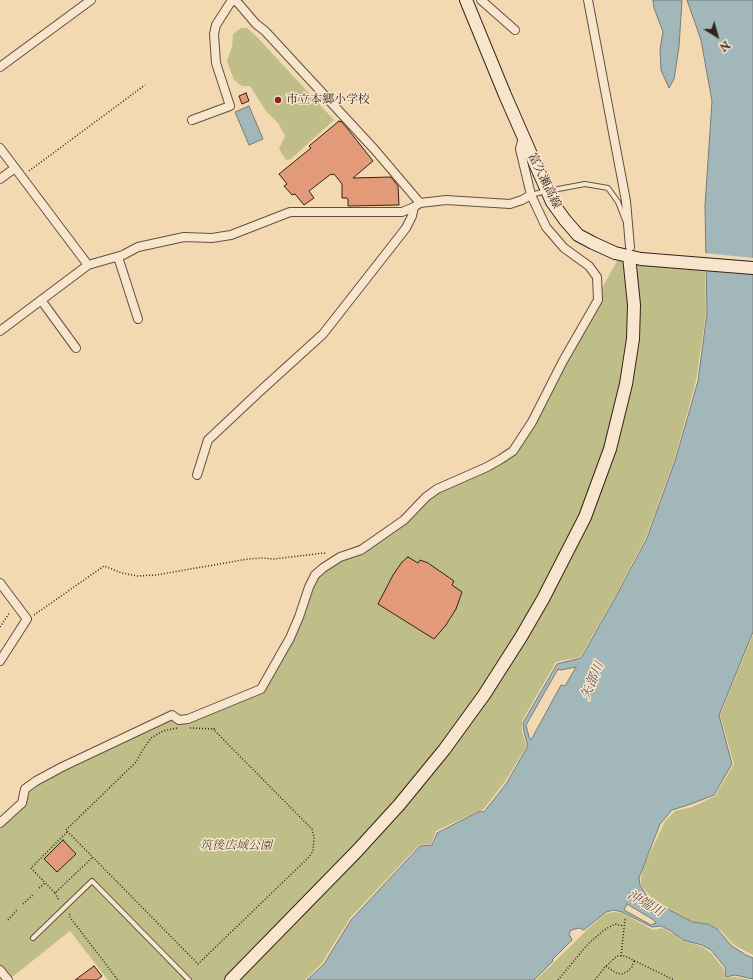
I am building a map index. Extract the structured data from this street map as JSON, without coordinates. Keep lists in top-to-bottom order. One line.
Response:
{"streets":{"street":["富久瀬高線"]},"water":["矢部川","沖端川"],"parks":["筑後広域公園"],"places":["市立本郷小学校"],"north":"bottom right"}
